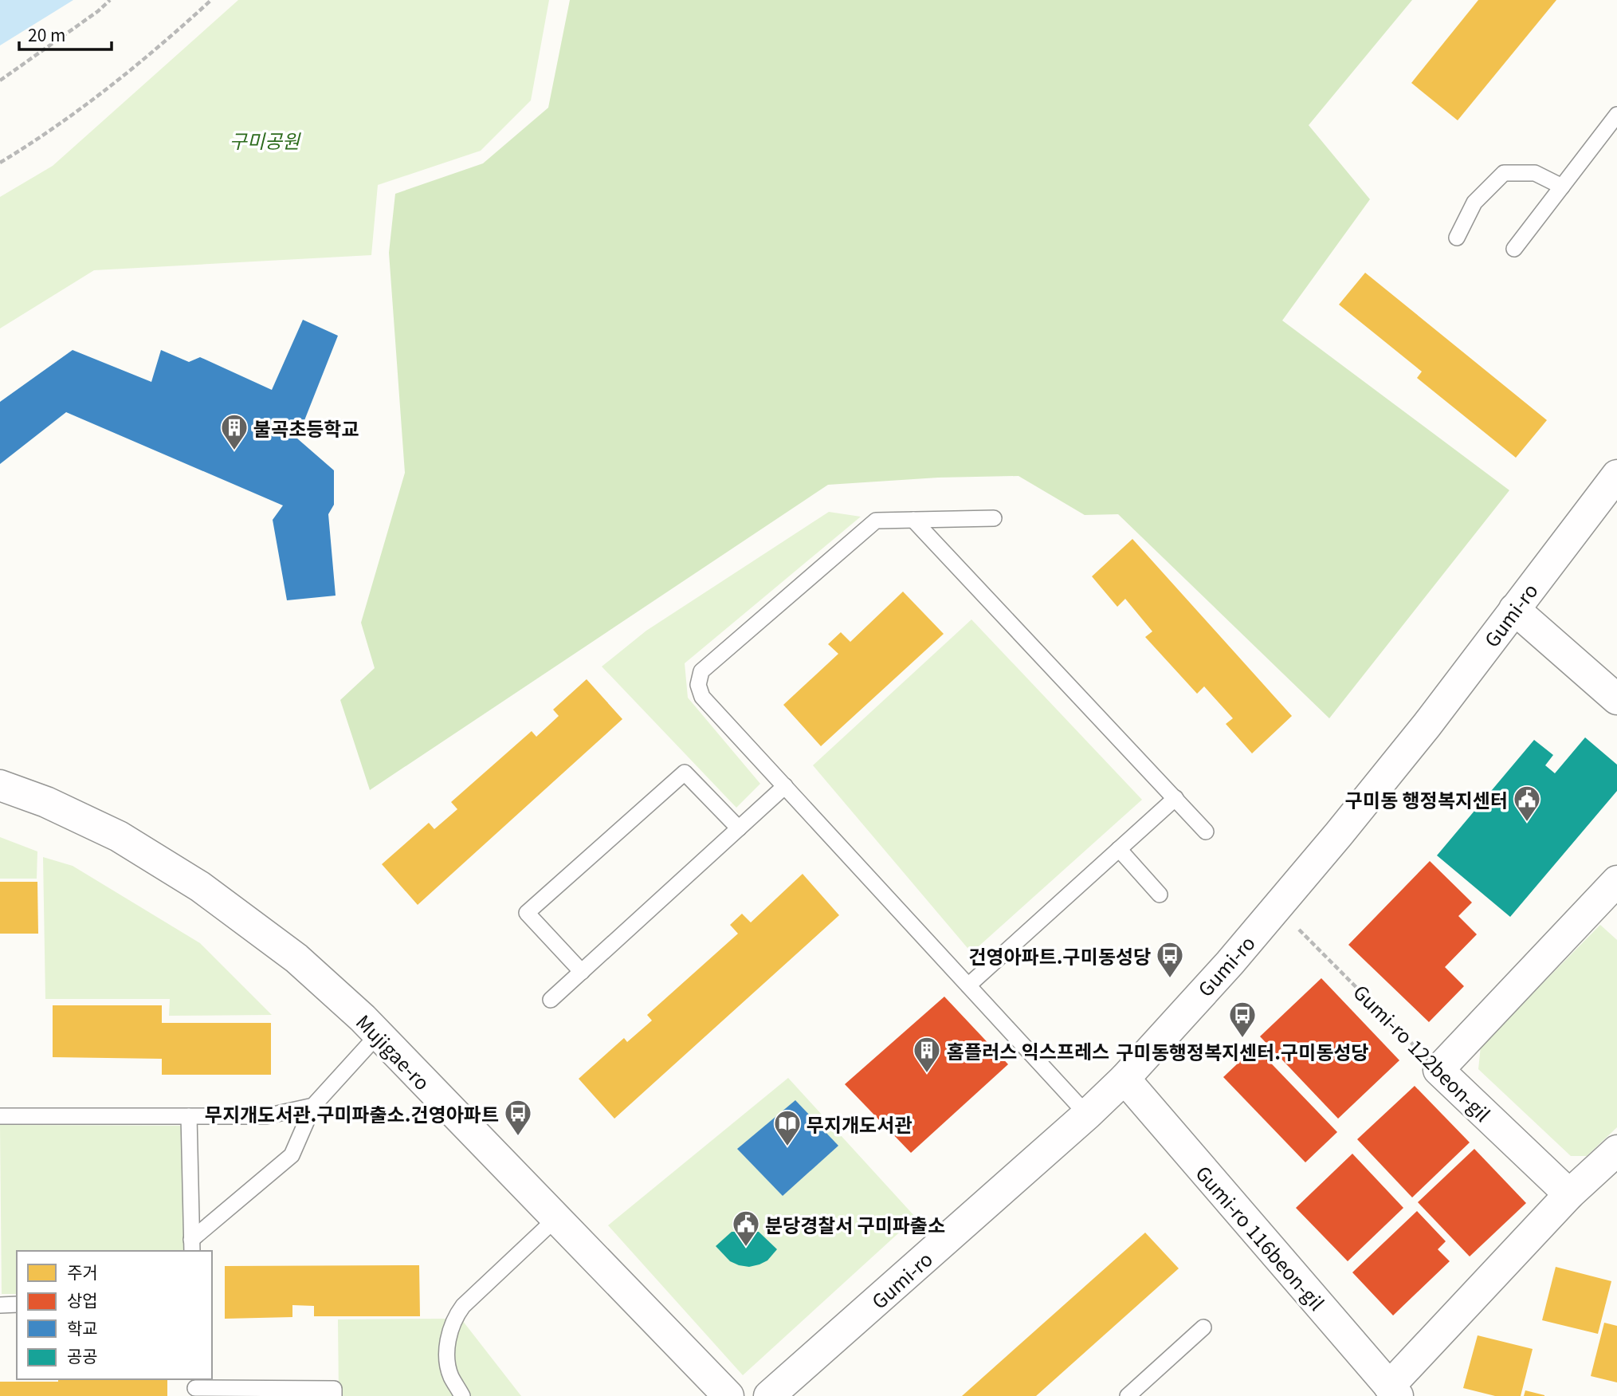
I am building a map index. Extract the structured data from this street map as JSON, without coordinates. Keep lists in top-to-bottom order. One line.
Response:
{"streets":{"street":["Gumi-ro","Mujigae-ro","Gumi-ro 122beon-gil","Gumi-ro 116beon-gil"]},"crossings":[["Gumi-ro","Gumi-ro 122beon-gil"],["Gumi-ro","Gumi-ro 116beon-gil"]],"parks":["구미공원"],"places":{"building":["불곡초등학교","홈플러스 익스프레스"],"public building":["구미동 행정복지센터","분당경찰서 구미파출소"],"bus stop":["건영아파트.구미동성당","구미동행정복지센터.구미동성당","무지개도서관.구미파출소.건영아파트"],"library":["무지개도서관"]},"legend":["주거","상업","학교","공공"],"scale_bar":"20 m"}
